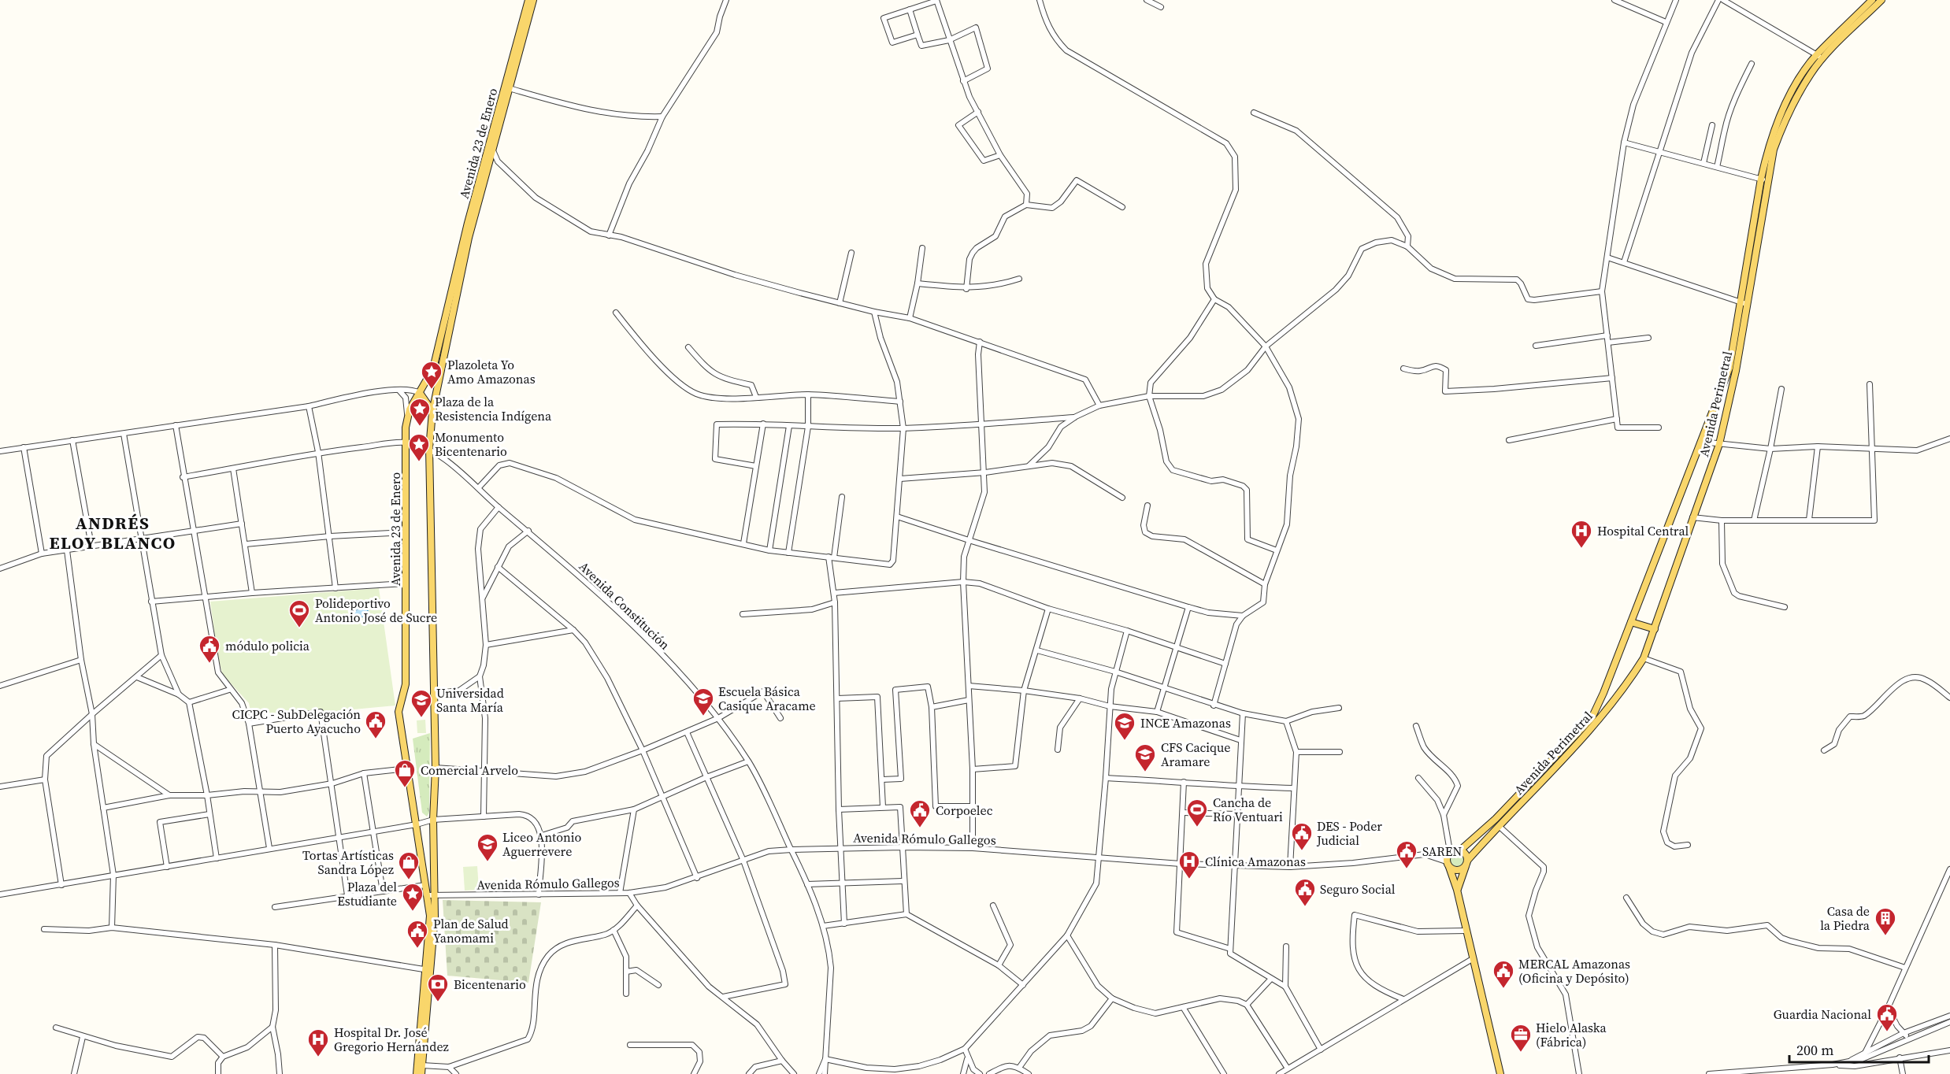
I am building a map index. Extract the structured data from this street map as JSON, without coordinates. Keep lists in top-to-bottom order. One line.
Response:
{"streets":{"main road":["Avenida 23 de Enero","Avenida Perimetral"],"street":["Avenida Constitución","Avenida Rómulo Gallegos"]},"crossings":[["Avenida 23 de Enero","Avenida Constitución"],["Avenida 23 de Enero","Avenida Rómulo Gallegos"],["Avenida Perimetral","Avenida Rómulo Gallegos"],["Avenida Constitución","Avenida Rómulo Gallegos"]],"districts":["ANDRÉS ELOY BLANCO"],"places":{"place":["Plazoleta Yo Amo Amazonas","Plaza de la Resistencia Indígena","Monumento Bicentenario","Plaza del Estudiante"],"hospital":["Hospital Central","Clínica Amazonas","Hospital Dr. José Gregorio Hernández"],"sports":["Polideportivo Antonio José de Sucre","Cancha de Río Ventuari"],"public building":["módulo policia","CICPC - SubDelegación Puerto Ayacucho","Corpoelec","DES - Poder Judicial","SAREN","Seguro Social","Plan de Salud Yanomami","MERCAL Amazonas (Oficina y Depósito)","Guardia Nacional"],"school or university":["Escuela Básica Casique Aracame","Universidad Santa María","INCE Amazonas","CFS Cacique Aramare","Liceo Antonio Aguerrevere"],"shop":["Comercial Arvelo","Tortas Artísticas Sandra López"],"building":["Casa de la Piedra"],"bank":["Bicentenario"],"office":["Hielo Alaska (Fábrica)"]},"scale_bar":"200 m"}
